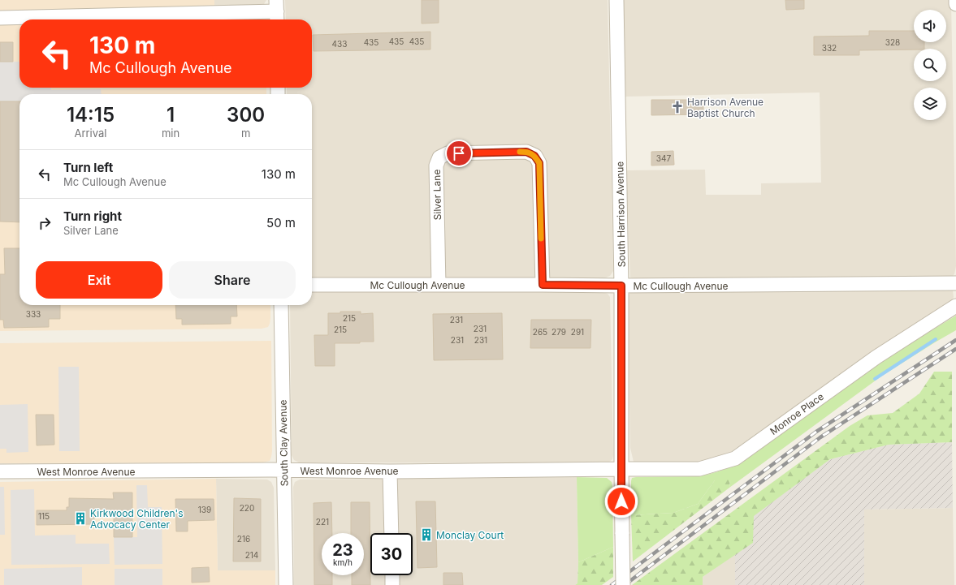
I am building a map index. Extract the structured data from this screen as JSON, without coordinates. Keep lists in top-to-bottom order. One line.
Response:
{"streets":{"street":["Silver Lane","South Harrison Avenue","Mc Cullough Avenue","Monroe Place","South Clay Avenue","West Monroe Avenue"]},"crossings":[["Silver Lane","Mc Cullough Avenue"],["South Harrison Avenue","Mc Cullough Avenue"],["South Harrison Avenue","Monroe Place"],["South Harrison Avenue","West Monroe Avenue"],["Monroe Place","West Monroe Avenue"],["South Clay Avenue","West Monroe Avenue"]],"places":{"church":["Harrison Avenue Baptist Church"],"building":["Kirkwood Children's Advocacy Center","Monclay Court"]},"house_numbers":["435","435","435","328","433","332","347","333","215","231","231","215","265","279","291","231","231","220","139","115","221","216","214"],"page":{"turn":["130 m","Mc Cullough Avenue"],"eta":["14:15","Arrival","1","min","300","m"],"list":[{"name":"Turn left","note":"Mc Cullough Avenue","value":"130 m"},{"name":"Turn right","note":"Silver Lane","value":"50 m"}],"buttons":["Exit","Share"],"speed":"23 km/h","limit":"30"}}
